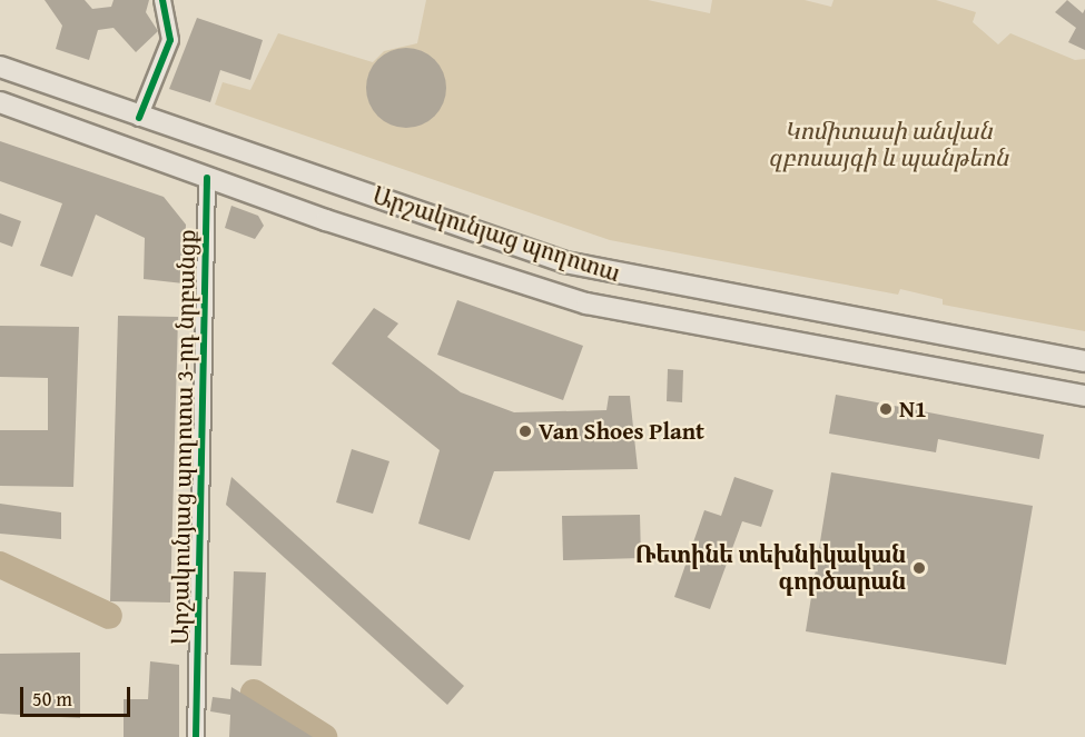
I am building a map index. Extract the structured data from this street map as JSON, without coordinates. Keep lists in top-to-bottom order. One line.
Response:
{"streets":{"main road":["Արշակունյաց պողոտա"],"street":["Արշակունյաց պողոտա 3-րդ նրբանցք"]},"crossings":[["Արշակունյաց պողոտա","Արշակունյաց պողոտա 3-րդ նրբանցք"]],"parks":["Կոմիտասի անվան զբոսայգի և պանթեոն"],"places":["N1","Van Shoes Plant","Ռետինե տեխնիկական գործարան"],"scale_bar":"50 m"}
